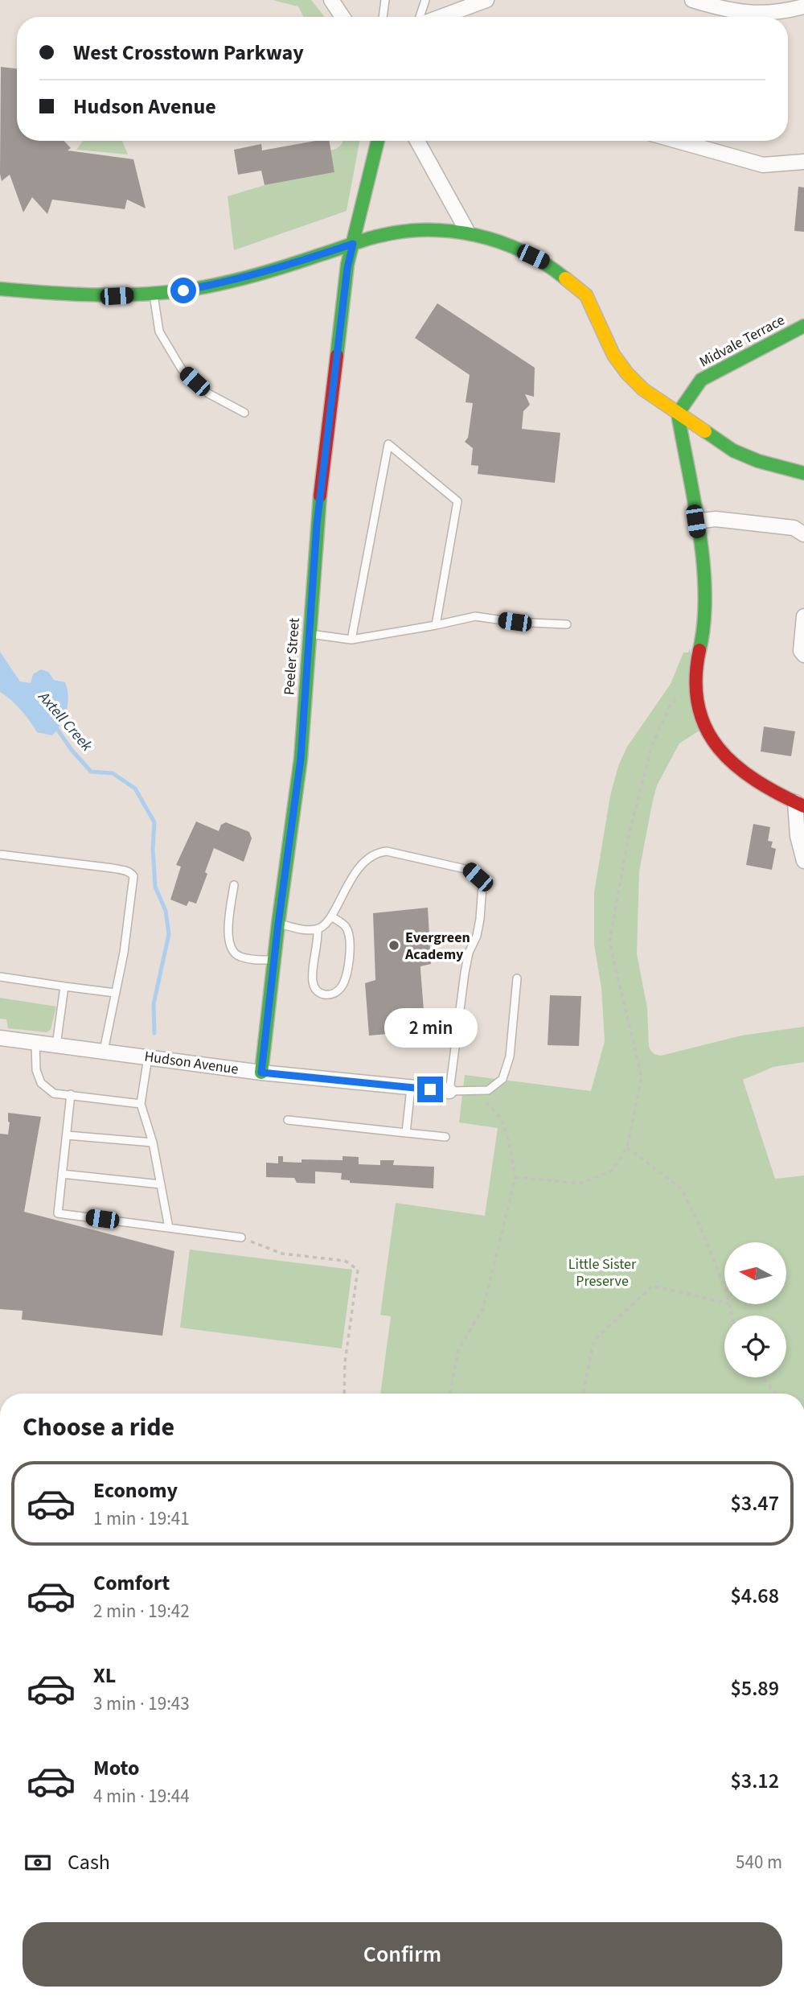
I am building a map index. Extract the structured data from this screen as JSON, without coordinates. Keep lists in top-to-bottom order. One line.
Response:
{"streets":{"street":["Midvale Terrace","Peeler Street","Hudson Avenue"]},"crossings":[["Peeler Street","Hudson Avenue"]],"water":["Axtell Creek"],"parks":["Little Sister Preserve"],"places":["Evergreen Academy"],"north":"left","page":{"banner":["West Crosstown Parkway","Hudson Avenue"],"bubble":"2 min","heading":"Choose a ride","list":[{"name":"Economy","note":"1 min · 19:41","value":"$3.47"},{"name":"Comfort","note":"2 min · 19:42","value":"$4.68"},{"name":"XL","note":"3 min · 19:43","value":"$5.89"},{"name":"Moto","note":"4 min · 19:44","value":"$3.12"}],"pay":["Cash","540 m"],"buttons":"Confirm"}}
